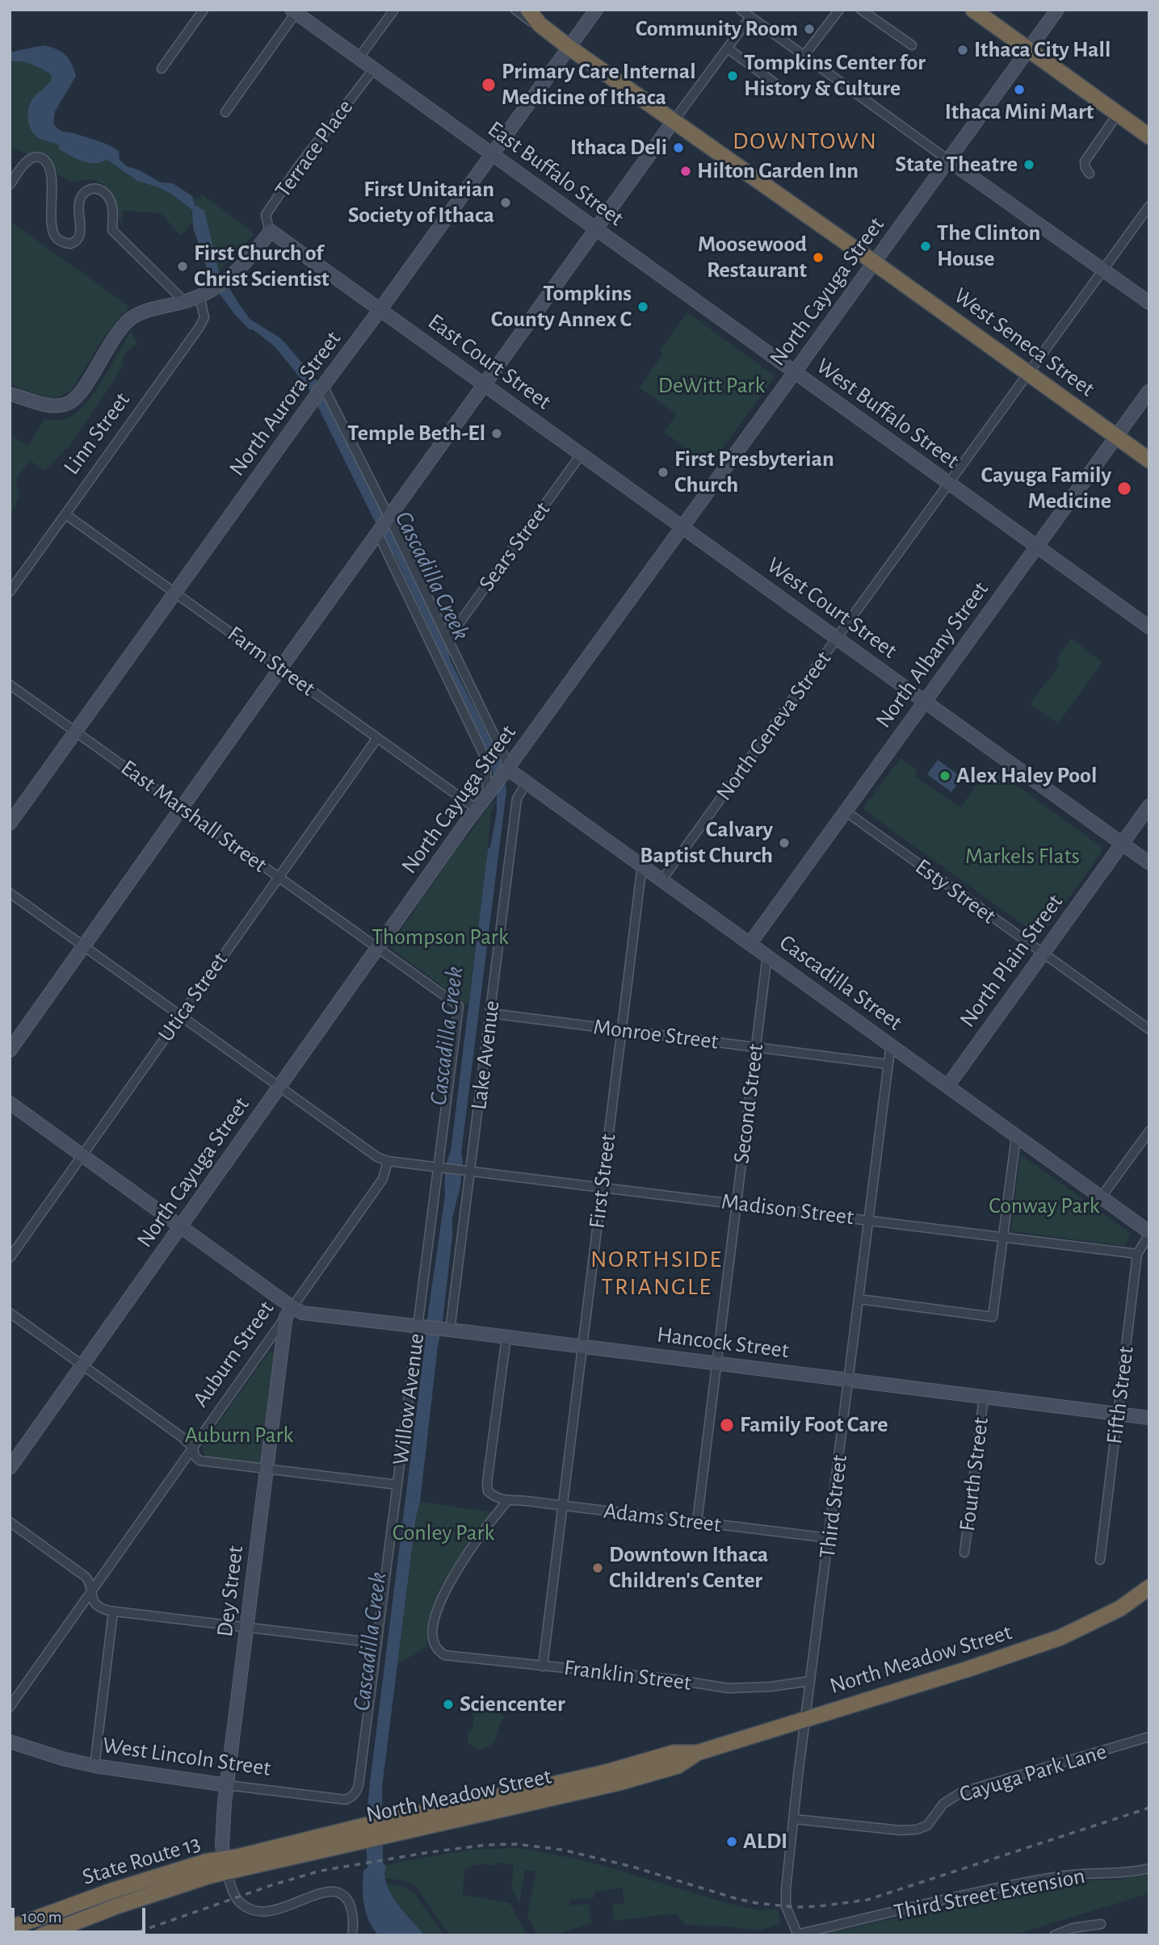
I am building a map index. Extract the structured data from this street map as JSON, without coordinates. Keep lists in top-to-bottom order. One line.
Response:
{"streets":{"highway":["West Seneca Street","North Meadow Street","State Route 13"],"street":["Terrace Place","East Buffalo Street","North Cayuga Street","East Court Street","North Aurora Street","West Buffalo Street","Linn Street","Sears Street","West Court Street","North Albany Street","Farm Street","North Geneva Street","East Marshall Street","Esty Street","North Plain Street","Cascadilla Street","Utica Street","Monroe Street","Lake Avenue","Second Street","First Street","Madison Street","Hancock Street","Auburn Street","Fifth Street","Willow Avenue","Fourth Street","Third Street","Adams Street","Dey Street","Franklin Street","West Lincoln Street","Cayuga Park Lane","Third Street Extension"]},"crossings":[["Terrace Place","East Buffalo Street"],["Terrace Place","East Court Street"],["East Buffalo Street","North Cayuga Street"],["East Buffalo Street","North Aurora Street"],["East Buffalo Street","West Buffalo Street"],["North Cayuga Street","West Seneca Street"],["North Cayuga Street","East Court Street"],["North Cayuga Street","West Buffalo Street"],["North Cayuga Street","West Court Street"],["North Cayuga Street","Farm Street"],["North Cayuga Street","East Marshall Street"],["North Cayuga Street","Cascadilla Street"],["West Seneca Street","North Aurora Street"],["West Seneca Street","North Albany Street"],["West Seneca Street","North Geneva Street"],["East Court Street","North Aurora Street"],["East Court Street","Sears Street"],["East Court Street","West Court Street"],["North Aurora Street","Farm Street"],["North Aurora Street","East Marshall Street"],["West Buffalo Street","North Albany Street"],["West Buffalo Street","North Geneva Street"],["Linn Street","Farm Street"],["West Court Street","North Albany Street"],["West Court Street","North Geneva Street"],["West Court Street","North Plain Street"],["North Albany Street","Esty Street"],["North Albany Street","Cascadilla Street"],["Farm Street","Utica Street"],["North Geneva Street","Cascadilla Street"],["East Marshall Street","Utica Street"],["East Marshall Street","Willow Avenue"],["Esty Street","North Plain Street"],["North Plain Street","Cascadilla Street"],["Cascadilla Street","Lake Avenue"],["Cascadilla Street","Second Street"],["Cascadilla Street","First Street"],["Cascadilla Street","Fifth Street"],["Cascadilla Street","Third Street"],["Monroe Street","Lake Avenue"],["Monroe Street","Second Street"],["Monroe Street","First Street"],["Monroe Street","Third Street"],["Lake Avenue","Madison Street"],["Lake Avenue","Hancock Street"],["Second Street","Madison Street"],["Second Street","Hancock Street"],["Second Street","Adams Street"],["First Street","Madison Street"],["First Street","Hancock Street"],["First Street","Adams Street"],["First Street","Franklin Street"],["Madison Street","Auburn Street"],["Madison Street","Fifth Street"],["Madison Street","Willow Avenue"],["Madison Street","Third Street"],["Hancock Street","Auburn Street"],["Hancock Street","Fifth Street"],["Hancock Street","Willow Avenue"],["Hancock Street","Fourth Street"],["Hancock Street","Third Street"],["Hancock Street","Adams Street"],["Hancock Street","Dey Street"],["Auburn Street","Dey Street"],["Willow Avenue","West Lincoln Street"],["Third Street","Adams Street"],["Third Street","North Meadow Street"],["Third Street","Franklin Street"],["Third Street","Cayuga Park Lane"],["Third Street","Third Street Extension"],["Adams Street","Franklin Street"],["Dey Street","North Meadow Street"],["Dey Street","West Lincoln Street"],["Dey Street","State Route 13"],["North Meadow Street","State Route 13"]],"districts":["DOWNTOWN","NORTHSIDE TRIANGLE"],"water":["Cascadilla Creek"],"parks":["DeWitt Park","Markels Flats","Thompson Park","Conway Park","Auburn Park","Conley Park"],"places":["Community Room","Ithaca City Hall","Tompkins Center for History & Culture","Primary Care Internal Medicine of Ithaca","Ithaca Mini Mart","Ithaca Deli","State Theatre","Hilton Garden Inn","First Unitarian Society of Ithaca","The Clinton House","Moosewood Restaurant","First Church of Christ Scientist","Tompkins County Annex C","Temple Beth-El","First Presbyterian Church","Cayuga Family Medicine","Alex Haley Pool","Calvary Baptist Church","Family Foot Care","Downtown Ithaca Children's Center","Sciencenter","ALDI"],"scale_bar":"100 m"}
